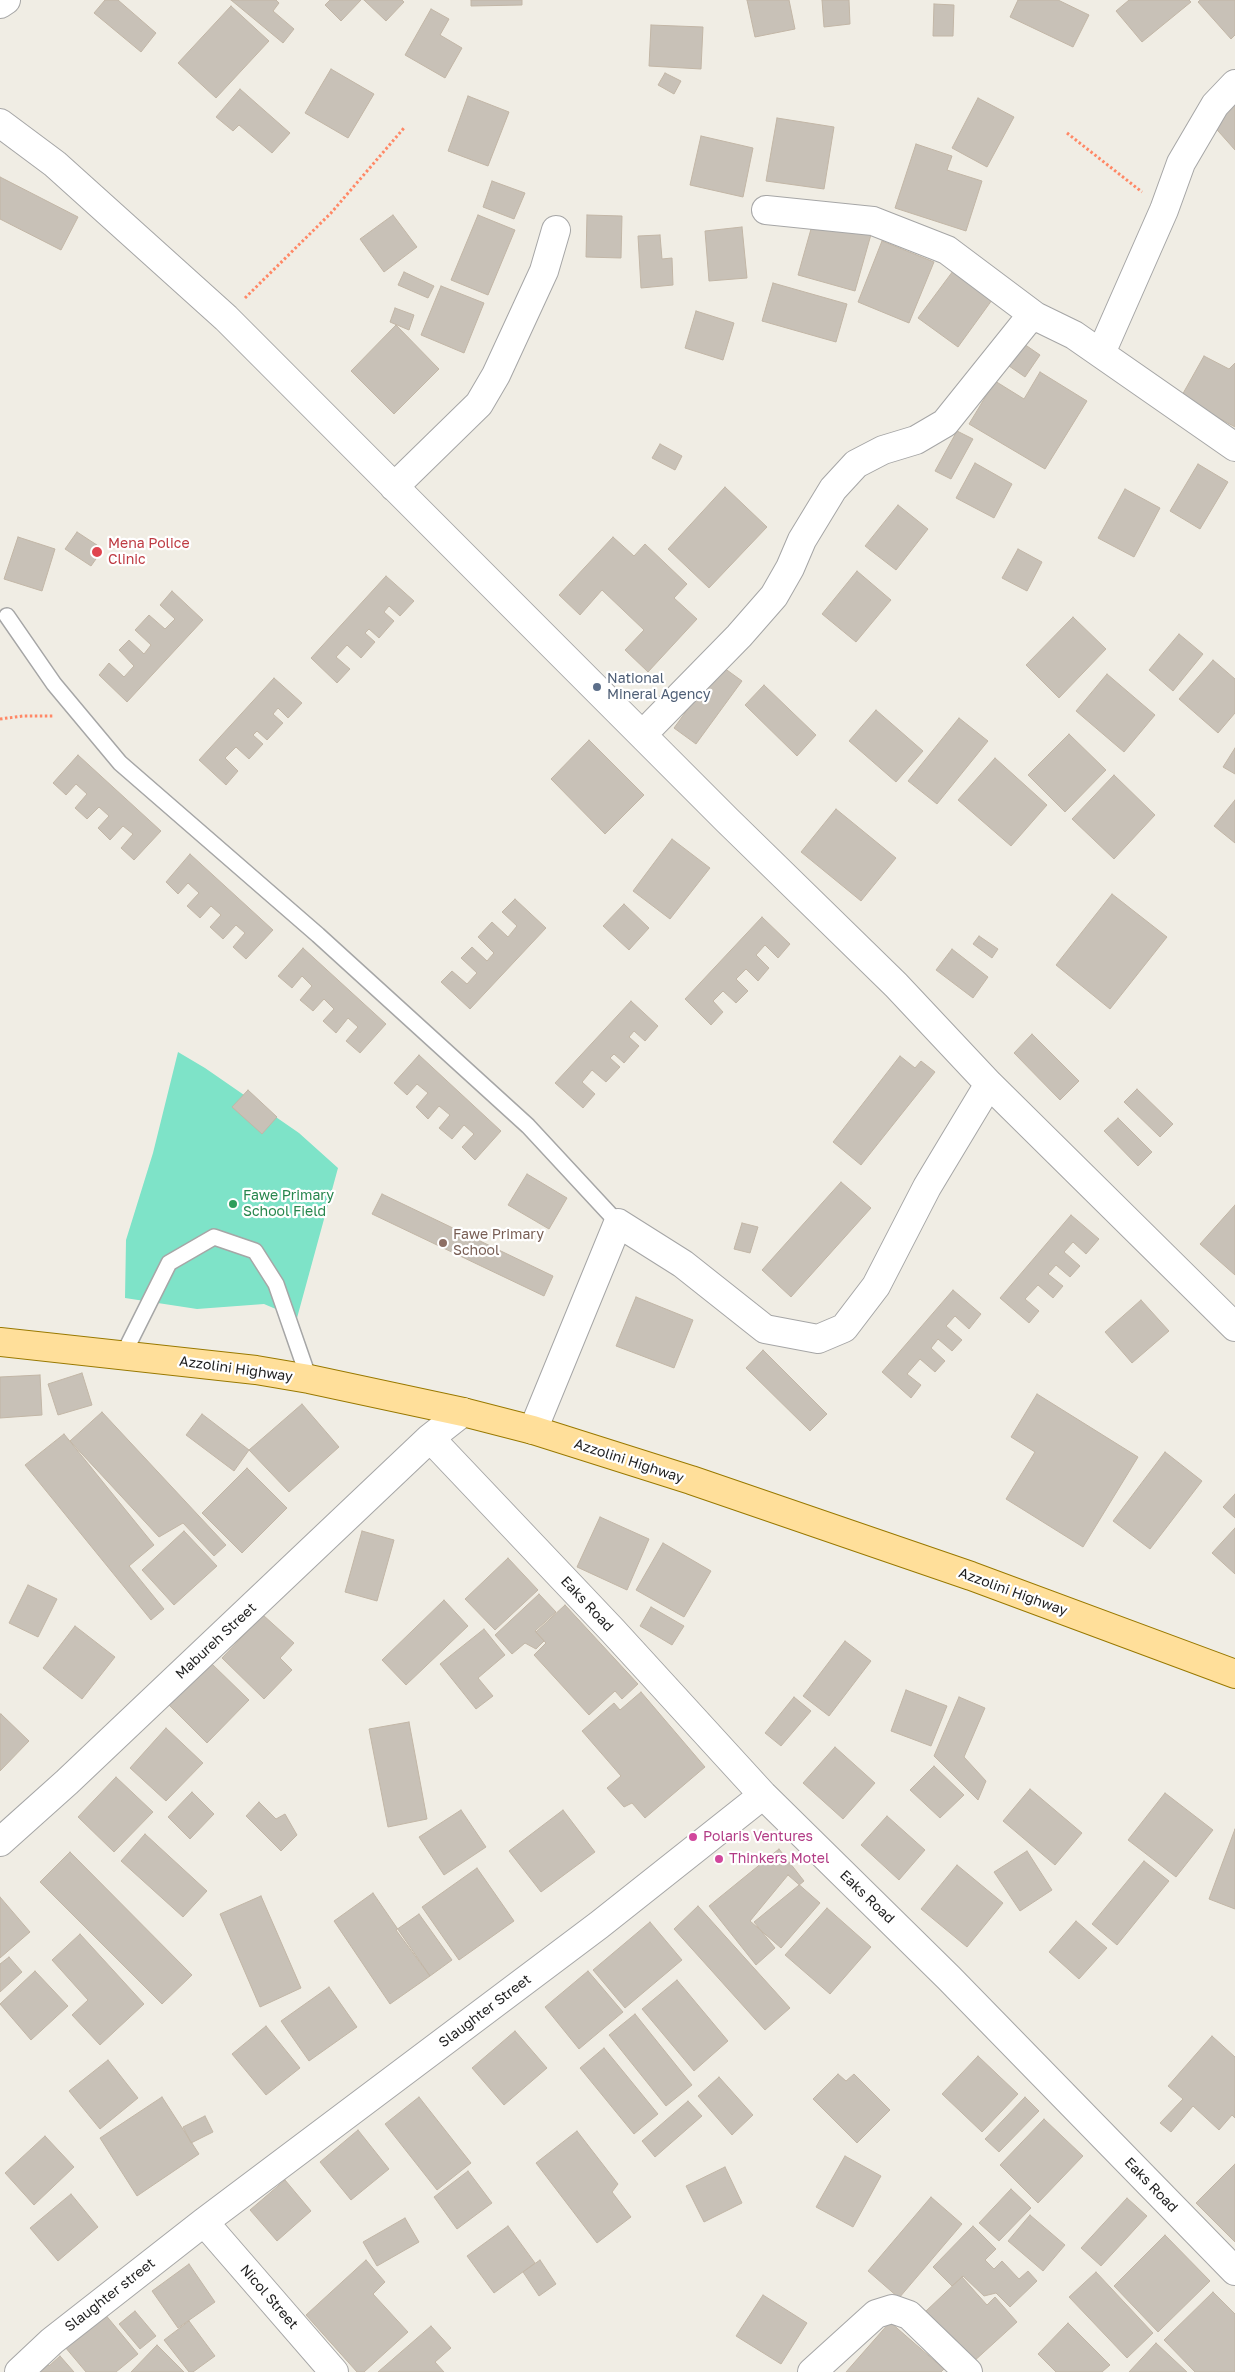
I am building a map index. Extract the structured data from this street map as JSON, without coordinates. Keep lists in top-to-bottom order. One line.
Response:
{"streets":{"main road":["Azzolini Highway"],"street":["Eaks Road","Mabureh Street","Slaughter Street","Slaughter street","Nicol Street"]},"crossings":[["Eaks Road","Mabureh Street"],["Eaks Road","Slaughter Street"],["Slaughter Street","Slaughter street"],["Slaughter Street","Nicol Street"],["Slaughter street","Nicol Street"]],"places":["Mena Police Clinic","National Mineral Agency","Fawe Primary School Field","Fawe Primary School","Polaris Ventures","Thinkers Motel"]}
